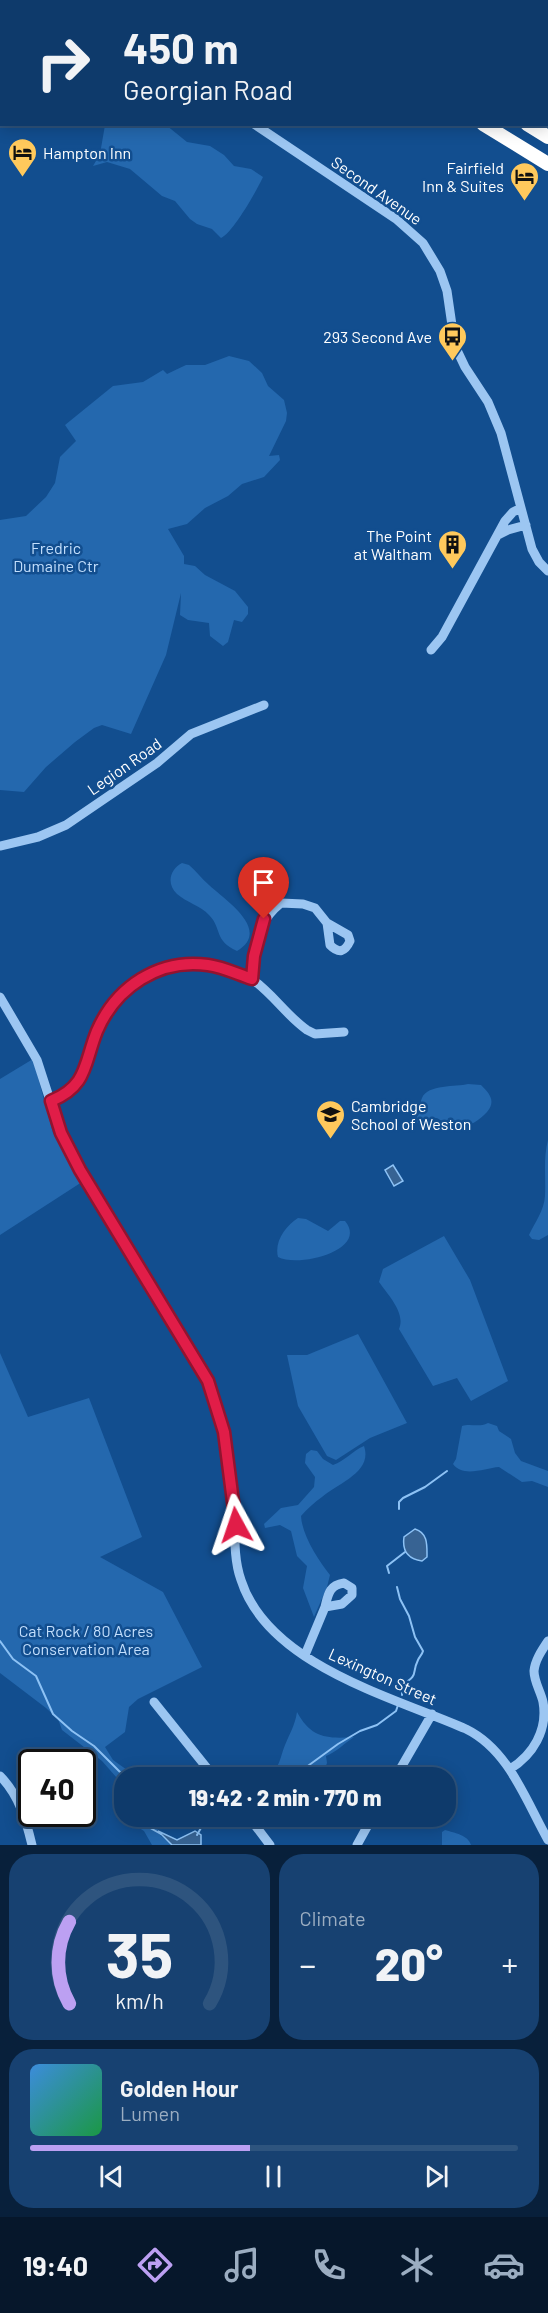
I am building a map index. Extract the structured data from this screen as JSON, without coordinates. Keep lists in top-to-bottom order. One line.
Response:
{"streets":{"street":["Second Avenue","Legion Road","Lexington Street"]},"parks":["Fredric Dumaine Ctr","Cat Rock / 80 Acres Conservation Area"],"places":{"hotel":["Hampton Inn","Fairfield Inn & Suites"],"bus stop":["293 Second Ave"],"building":["The Point at Waltham"],"school or university":["Cambridge School of Weston"]},"page":{"turn":["450 m","Georgian Road"],"limit":"40","trip":"19:42 · 2 min · 770 m","tile":"Climate","heat":["−","20°","+"],"song":["Golden Hour","Lumen"],"tabs":"19:40","gauge":["35","km/h"]}}
